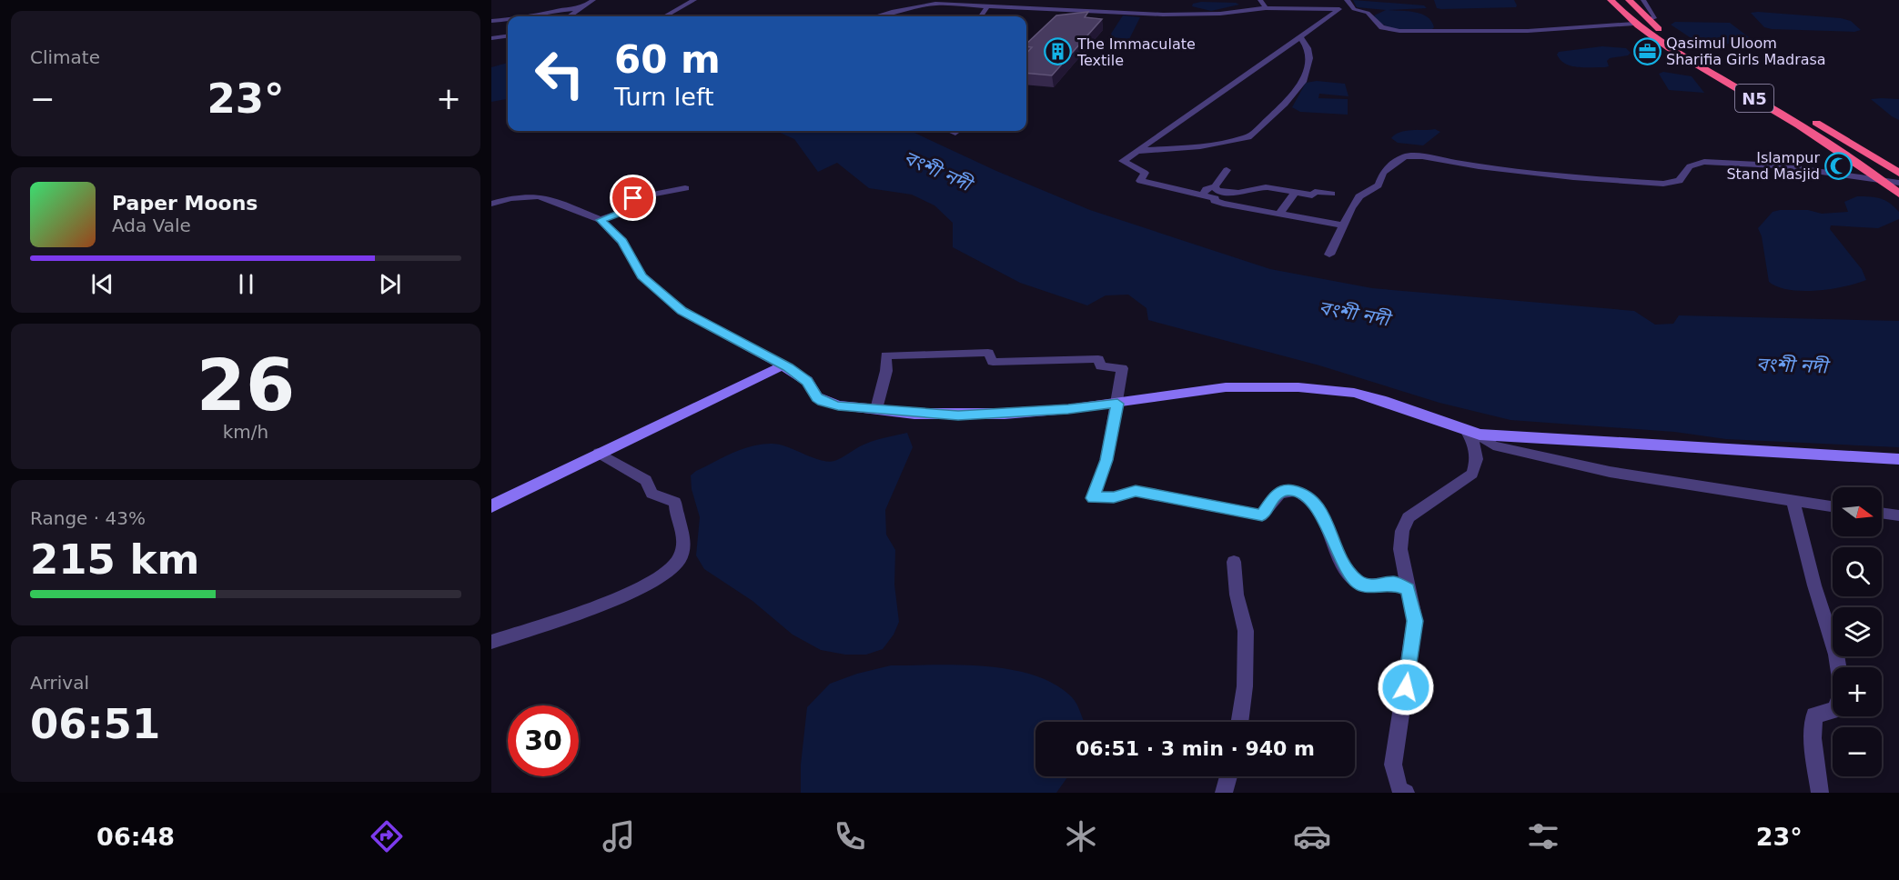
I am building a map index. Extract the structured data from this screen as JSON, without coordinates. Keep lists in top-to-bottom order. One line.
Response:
{"streets":{"highway":["N5"]},"water":["বংশী নদী"],"places":{"office":["Qasimul Uloom Sharifia Girls Madrasa"],"building":["The Immaculate Textile"],"mosque":["Islampur Stand Masjid"]},"north":"right","page":{"tile":["Climate",["26","km/h"],["Range · 43%","215 km"],["Arrival","06:51"]],"turn":["60 m","Turn left"],"heat":["−","23°","+"],"song":["Paper Moons","Ada Vale"],"map_buttons":["+","−"],"limit":"30","trip":"06:51 · 3 min · 940 m","tabs":["06:48","23°"]}}
